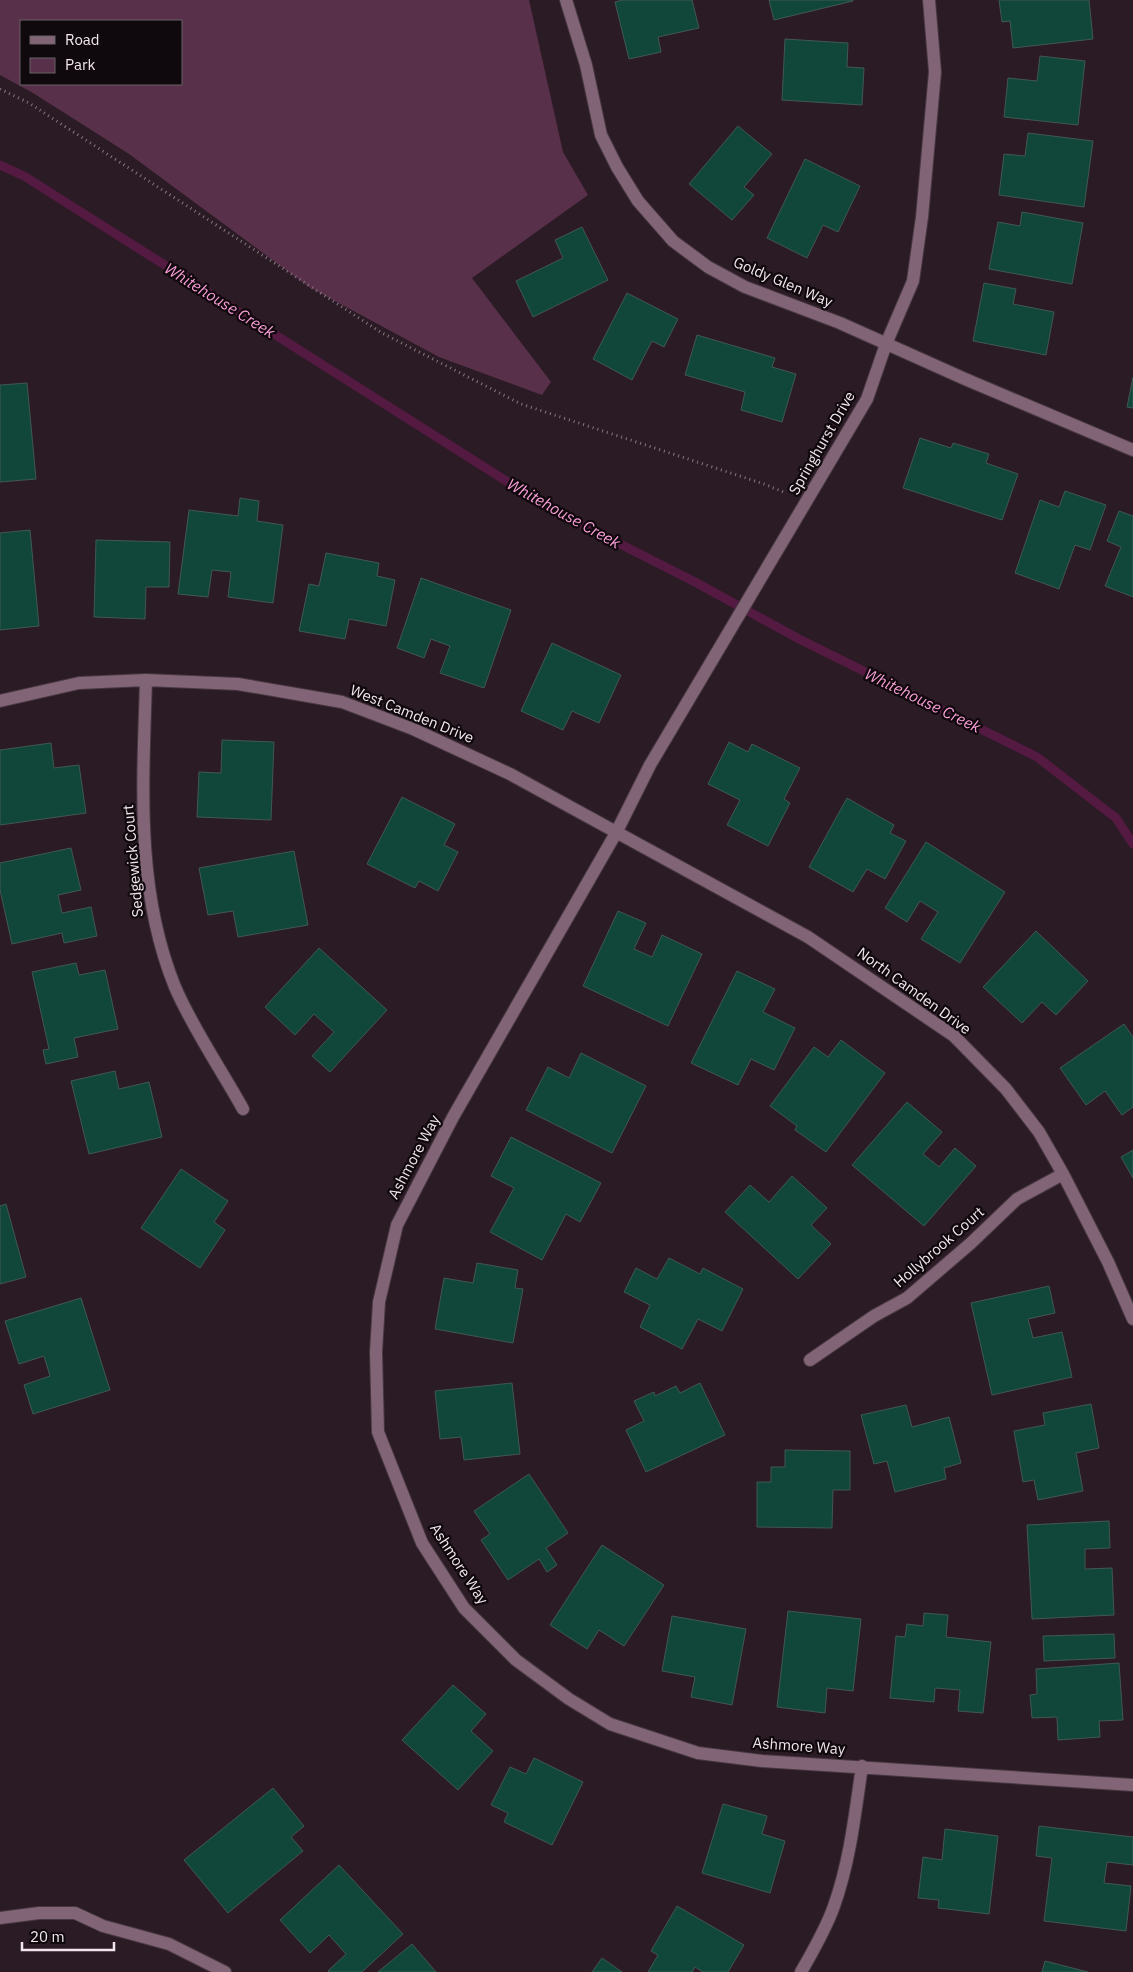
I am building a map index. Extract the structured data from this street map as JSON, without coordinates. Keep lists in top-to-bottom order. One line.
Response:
{"streets":{"street":["Goldy Glen Way","Springhurst Drive","West Camden Drive","Sedgewick Court","North Camden Drive","Ashmore Way","Hollybrook Court"]},"crossings":[["Goldy Glen Way","Springhurst Drive"],["Springhurst Drive","West Camden Drive"],["Springhurst Drive","North Camden Drive"],["Springhurst Drive","Ashmore Way"],["West Camden Drive","Sedgewick Court"],["West Camden Drive","North Camden Drive"],["West Camden Drive","Ashmore Way"],["North Camden Drive","Ashmore Way"],["North Camden Drive","Hollybrook Court"]],"water":["Whitehouse Creek"],"legend":["Road","Park"],"scale_bar":"20 m"}
